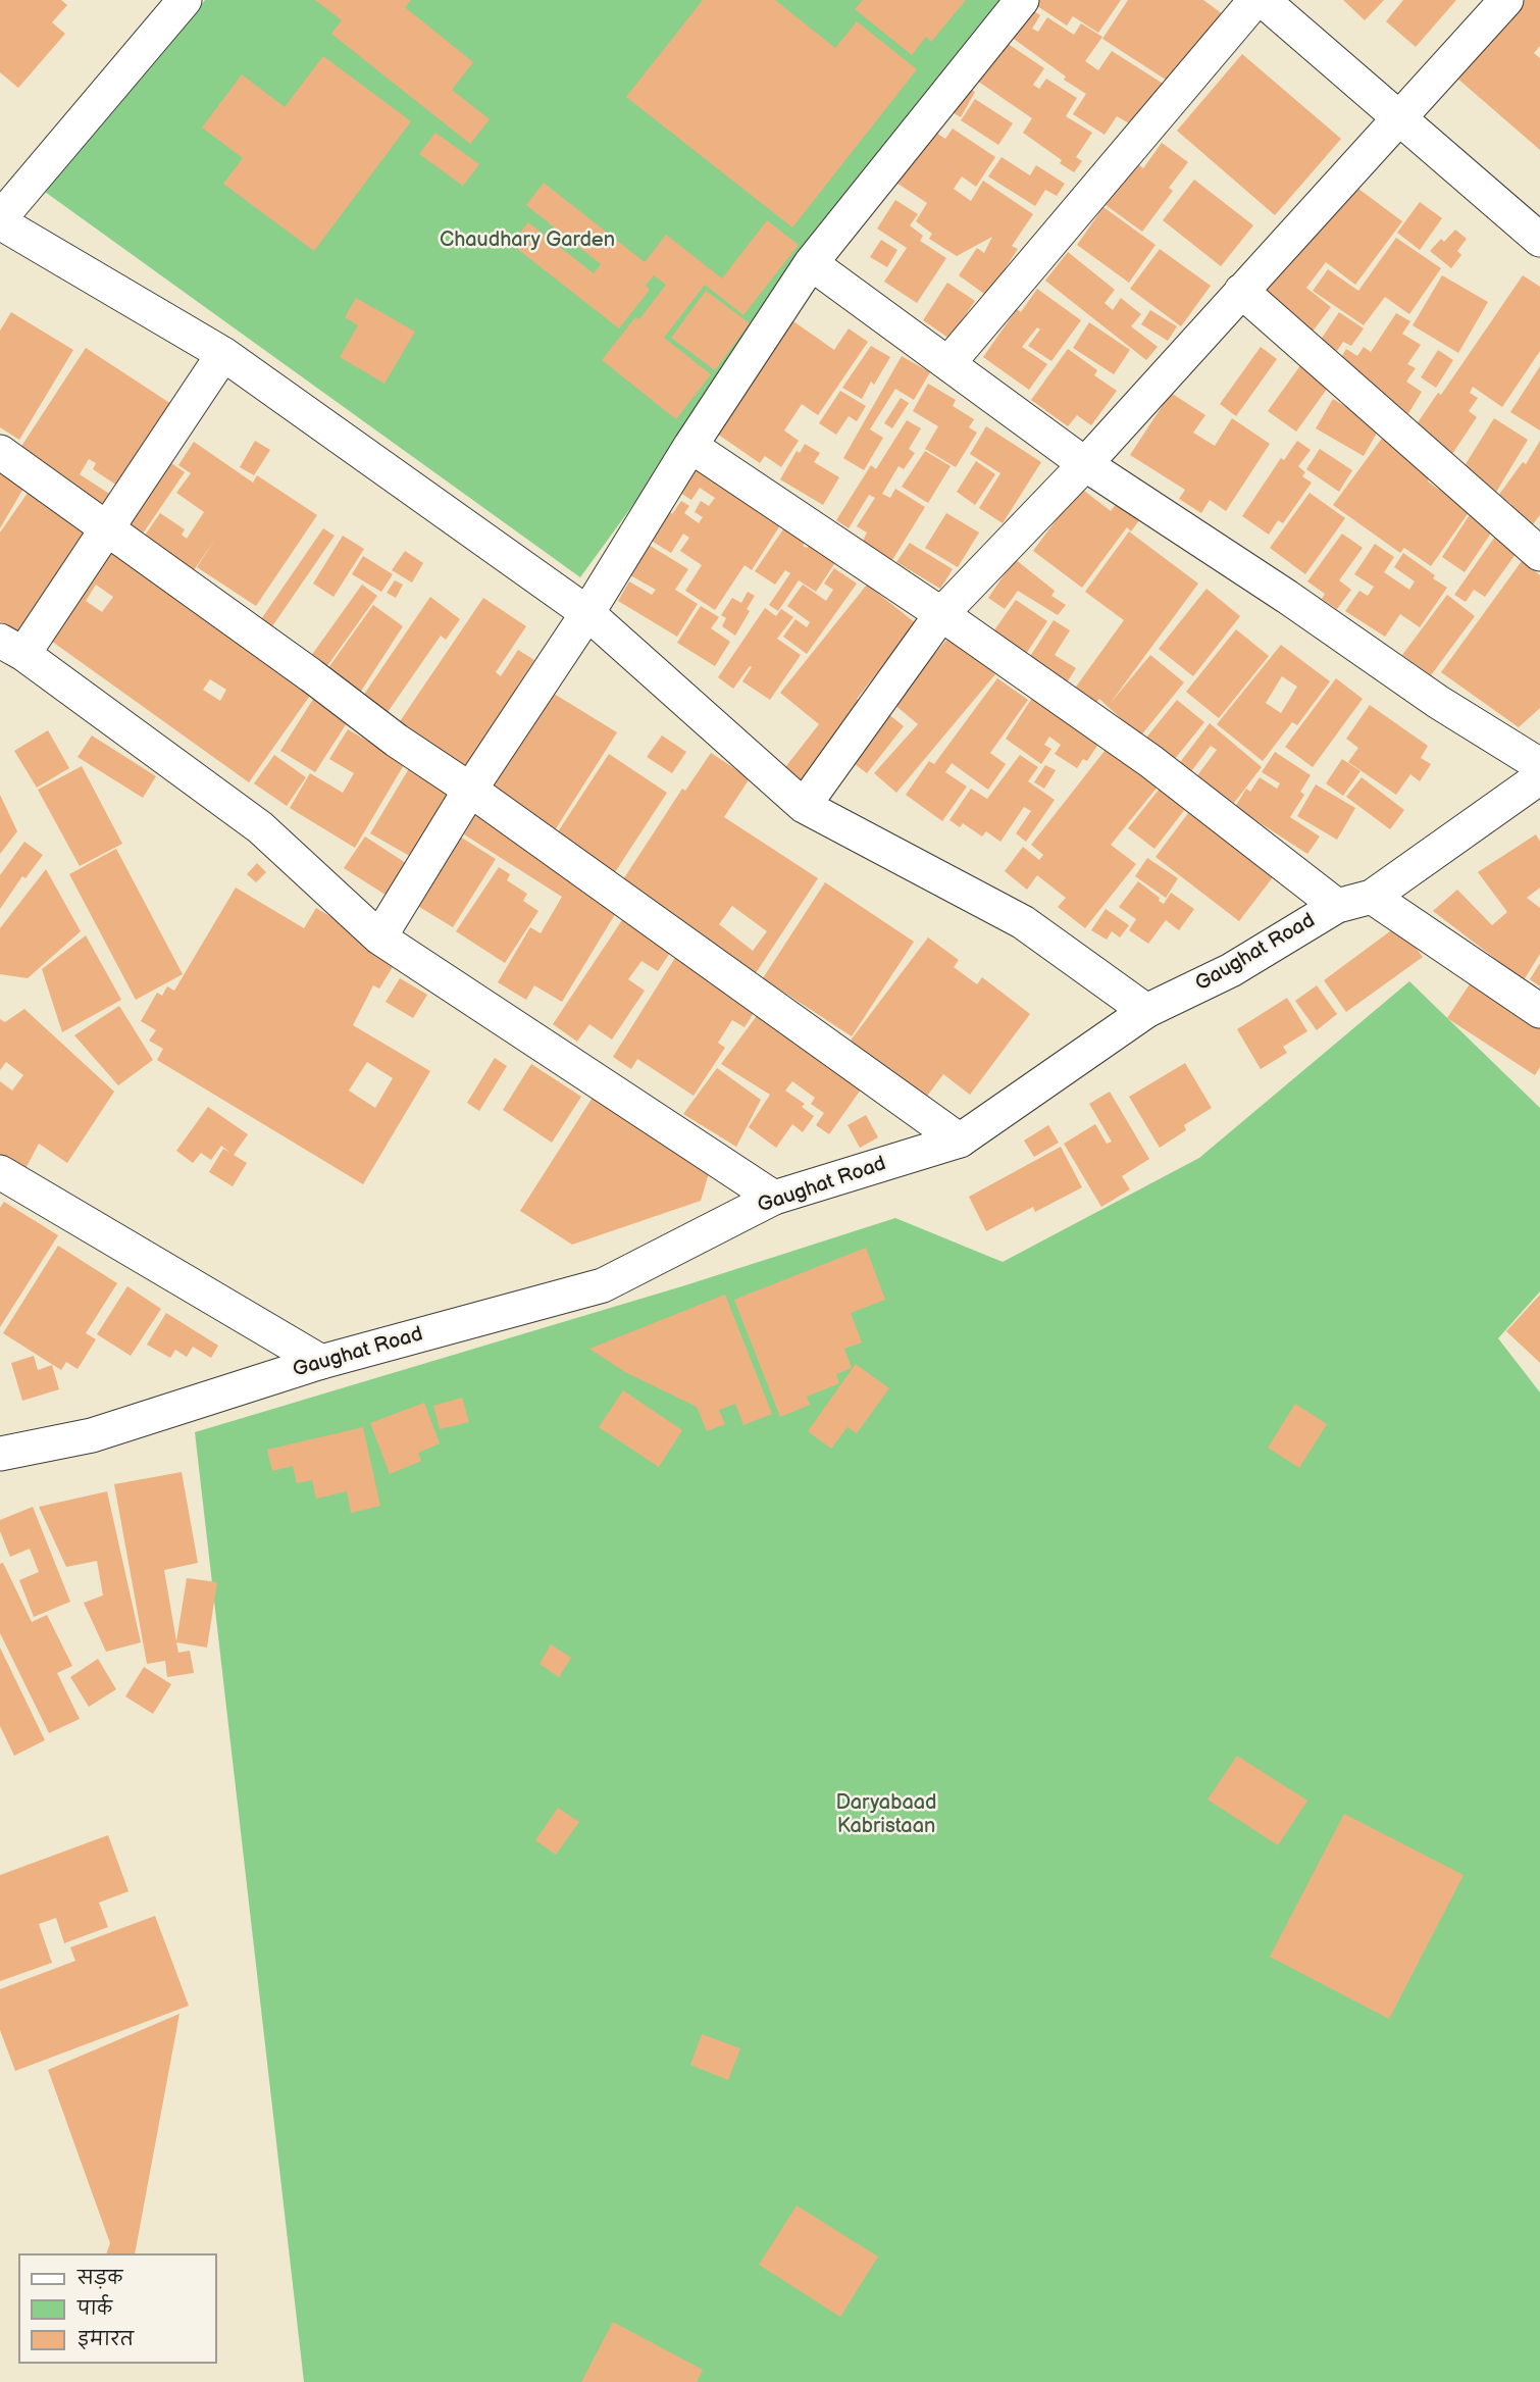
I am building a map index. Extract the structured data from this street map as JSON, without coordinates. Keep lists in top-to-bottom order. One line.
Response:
{"streets":{"street":["Gaughat Road"]},"parks":["Chaudhary Garden","Daryabaad Kabristaan"],"legend":["सड़क","पार्क","इमारत"]}
